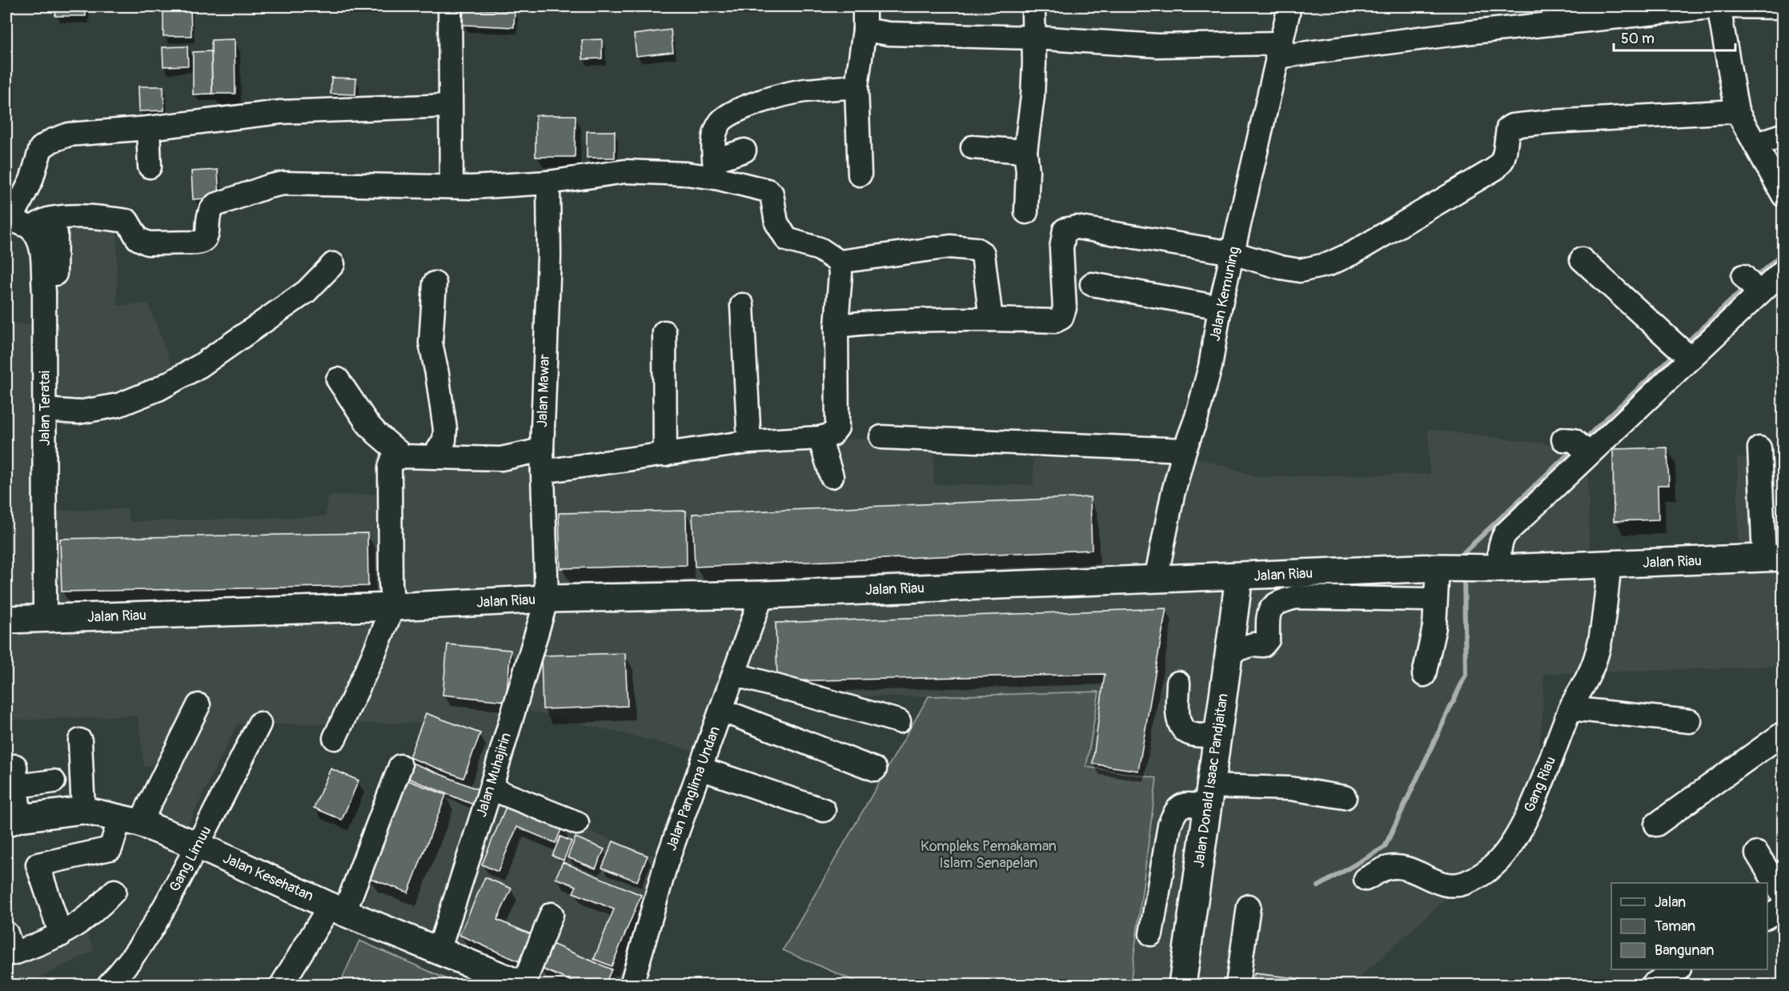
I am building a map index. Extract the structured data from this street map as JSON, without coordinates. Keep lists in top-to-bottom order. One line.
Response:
{"streets":{"main road":["Jalan Riau","Jalan Donald Isaac Pandjaitan","Jalan Kesehatan"],"street":["Jalan Kemuning","Jalan Mawar","Jalan Teratai","Jalan Muhajirin","Gang Riau","Jalan Panglima Undan","Gang Limuu"]},"crossings":[["Jalan Kemuning","Jalan Riau"],["Jalan Mawar","Jalan Riau"],["Jalan Mawar","Jalan Muhajirin"],["Jalan Teratai","Jalan Riau"],["Jalan Riau","Jalan Muhajirin"],["Jalan Riau","Jalan Donald Isaac Pandjaitan"],["Jalan Riau","Gang Riau"],["Jalan Riau","Jalan Panglima Undan"],["Jalan Muhajirin","Jalan Kesehatan"],["Gang Limuu","Jalan Kesehatan"]],"parks":["Kompleks Pemakaman Islam Senapelan"],"legend":["Jalan","Taman","Bangunan"],"scale_bar":"50 m"}
